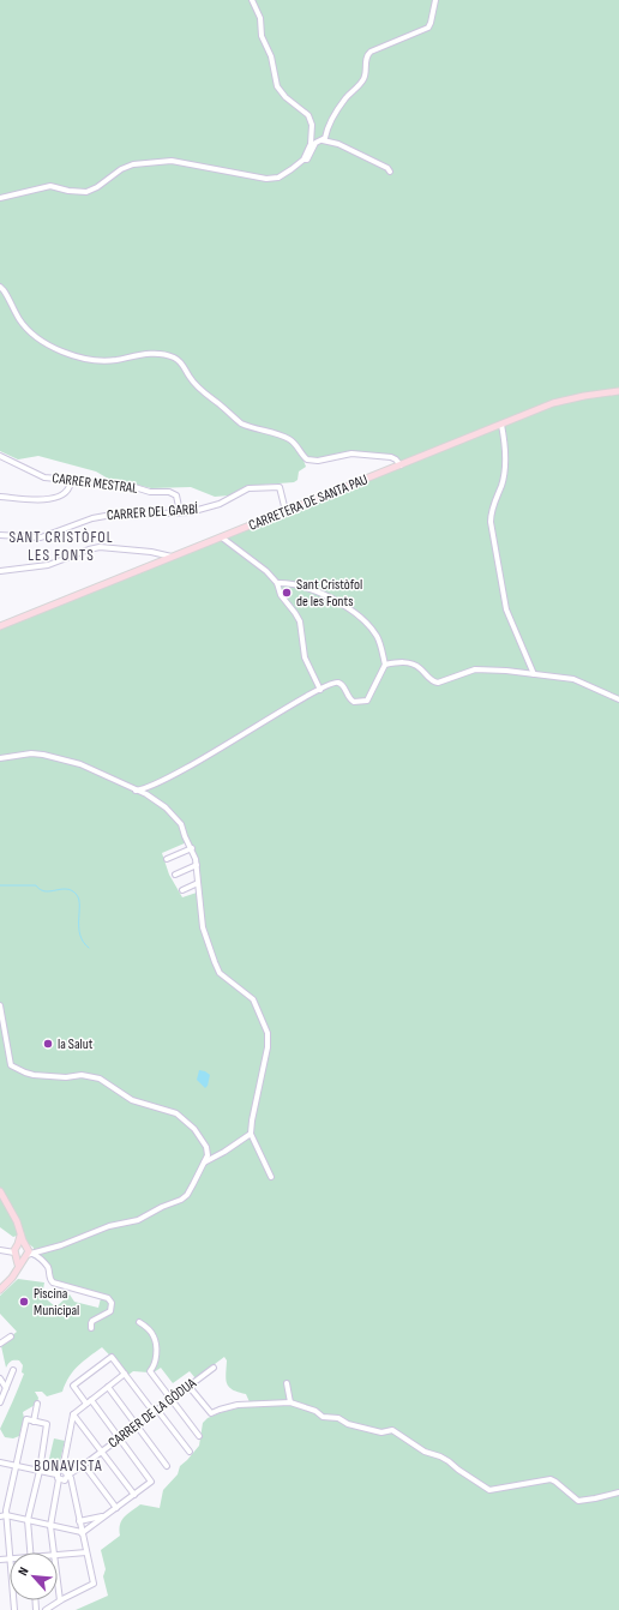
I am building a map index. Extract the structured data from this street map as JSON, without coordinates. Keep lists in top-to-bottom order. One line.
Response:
{"streets":{"main road":["CARRETERA DE SANTA PAU"],"street":["CARRER MESTRAL","CARRER DEL GARBÍ","CARRER DE LA GÓDUA"]},"crossings":[["CARRER MESTRAL","CARRER DEL GARBÍ"],["CARRETERA DE SANTA PAU","CARRER DEL GARBÍ"]],"districts":["SANT CRISTÒFOL LES FONTS","BONAVISTA"],"places":["Sant Cristòfol de les Fonts","la Salut","Piscina Municipal"],"north":"top left"}
